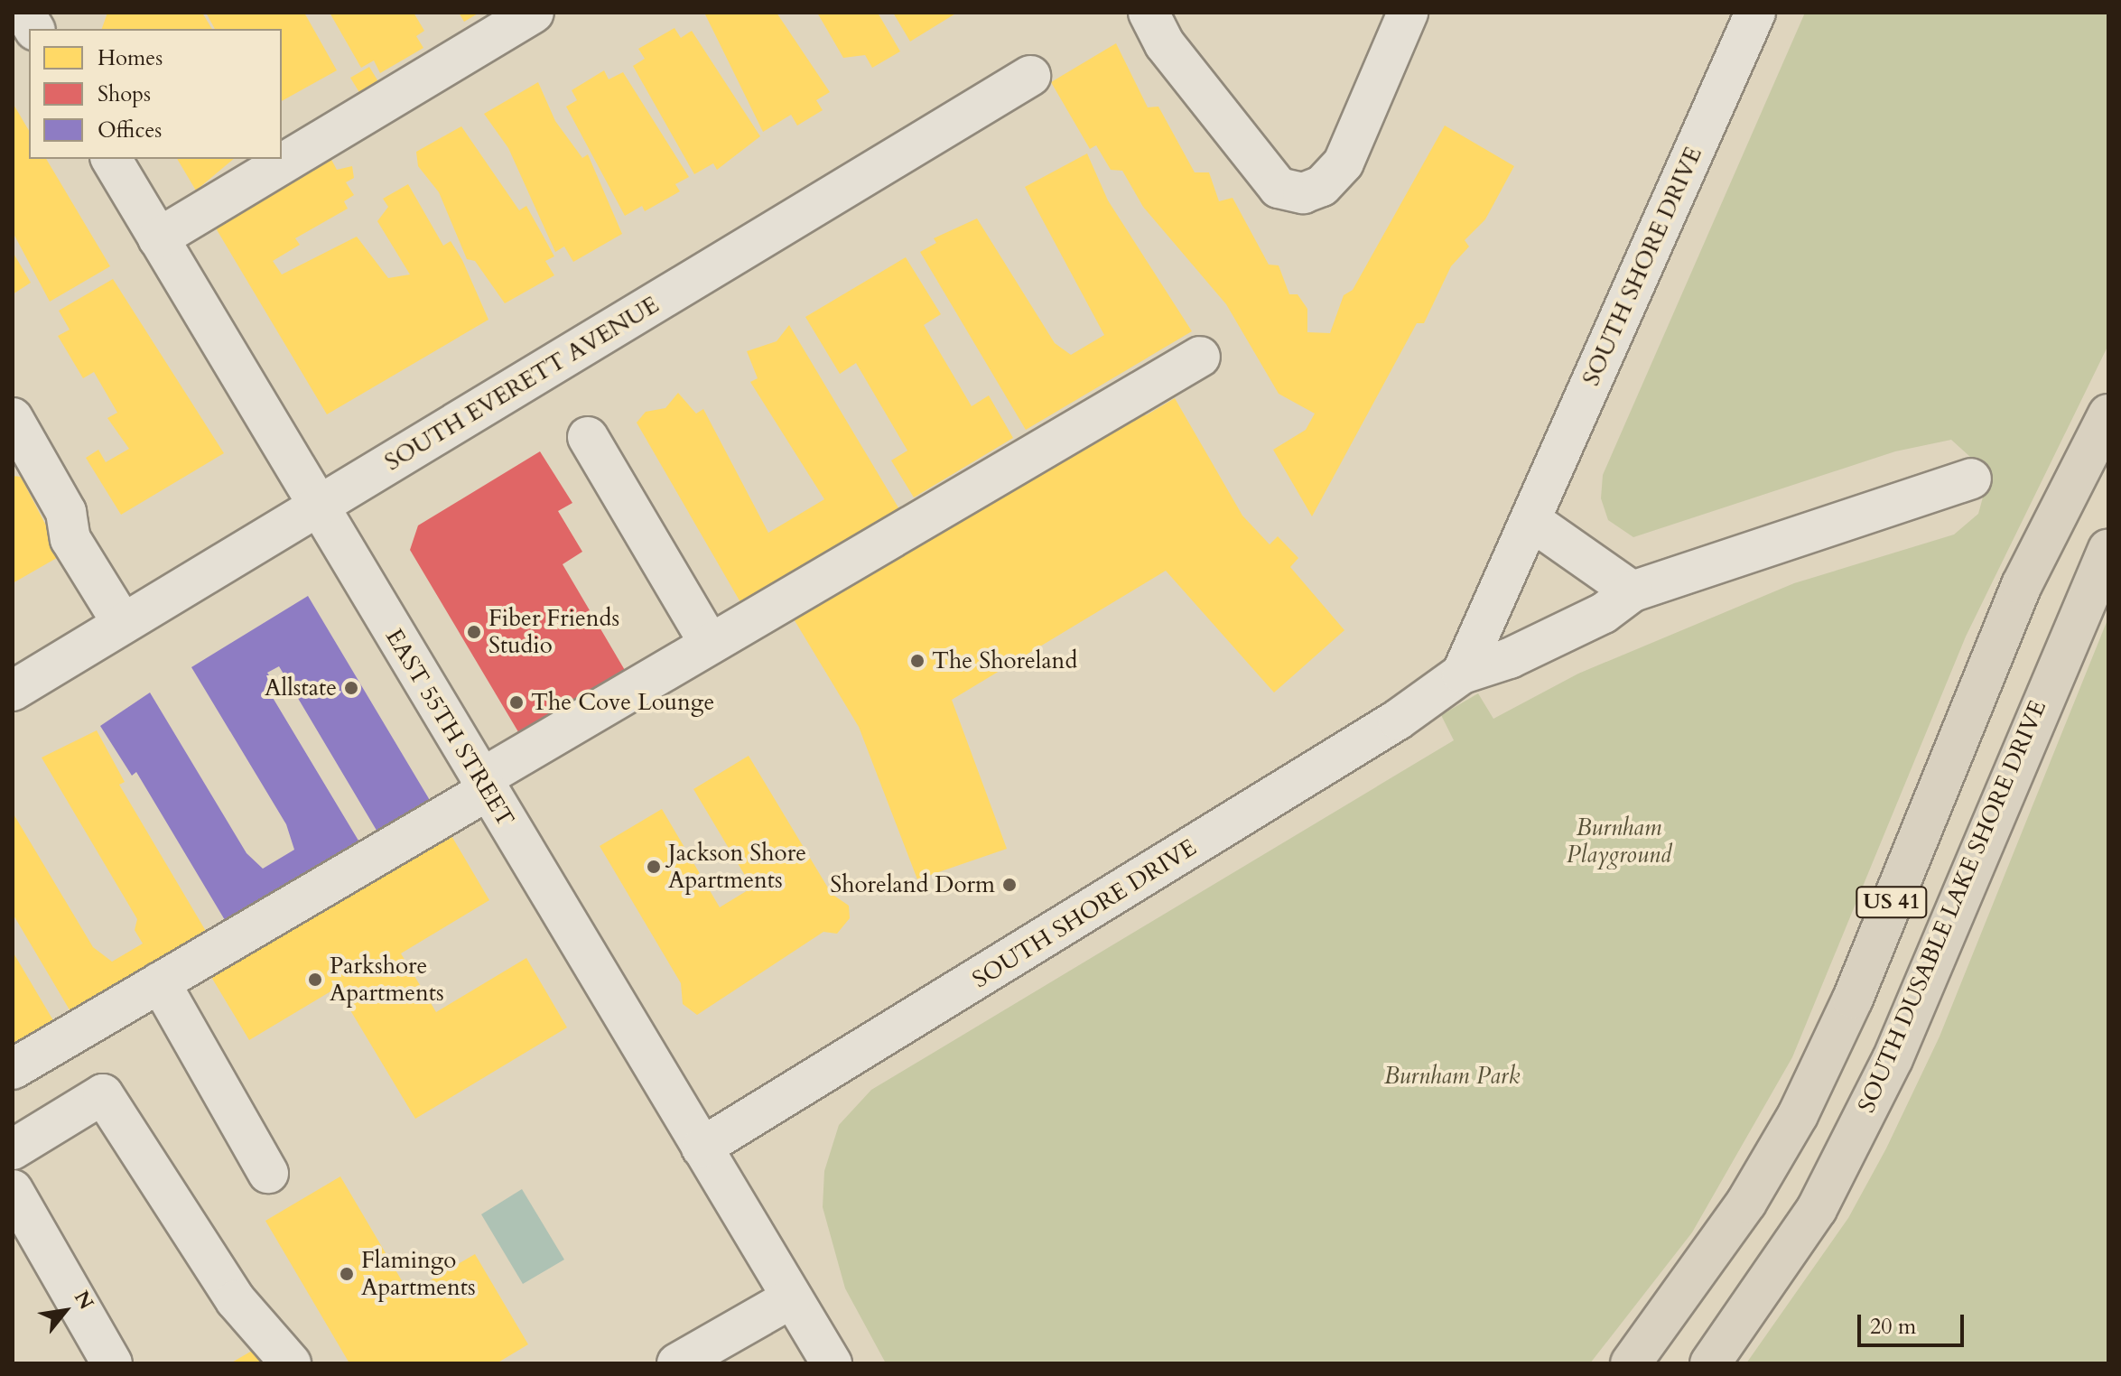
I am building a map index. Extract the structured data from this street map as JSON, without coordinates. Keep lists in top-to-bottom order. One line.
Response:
{"streets":{"highway":["US 41","SOUTH DUSABLE LAKE SHORE DRIVE"],"street":["SOUTH SHORE DRIVE","SOUTH EVERETT AVENUE","EAST 55TH STREET"]},"crossings":[["SOUTH SHORE DRIVE","EAST 55TH STREET"],["SOUTH EVERETT AVENUE","EAST 55TH STREET"]],"parks":["Burnham Playground","Burnham Park"],"places":["Fiber Friends Studio","The Shoreland","Allstate","The Cove Lounge","Jackson Shore Apartments","Shoreland Dorm","Parkshore Apartments","Flamingo Apartments"],"legend":["Homes","Shops","Offices"],"scale_bar":"20 m","north":"top right"}
